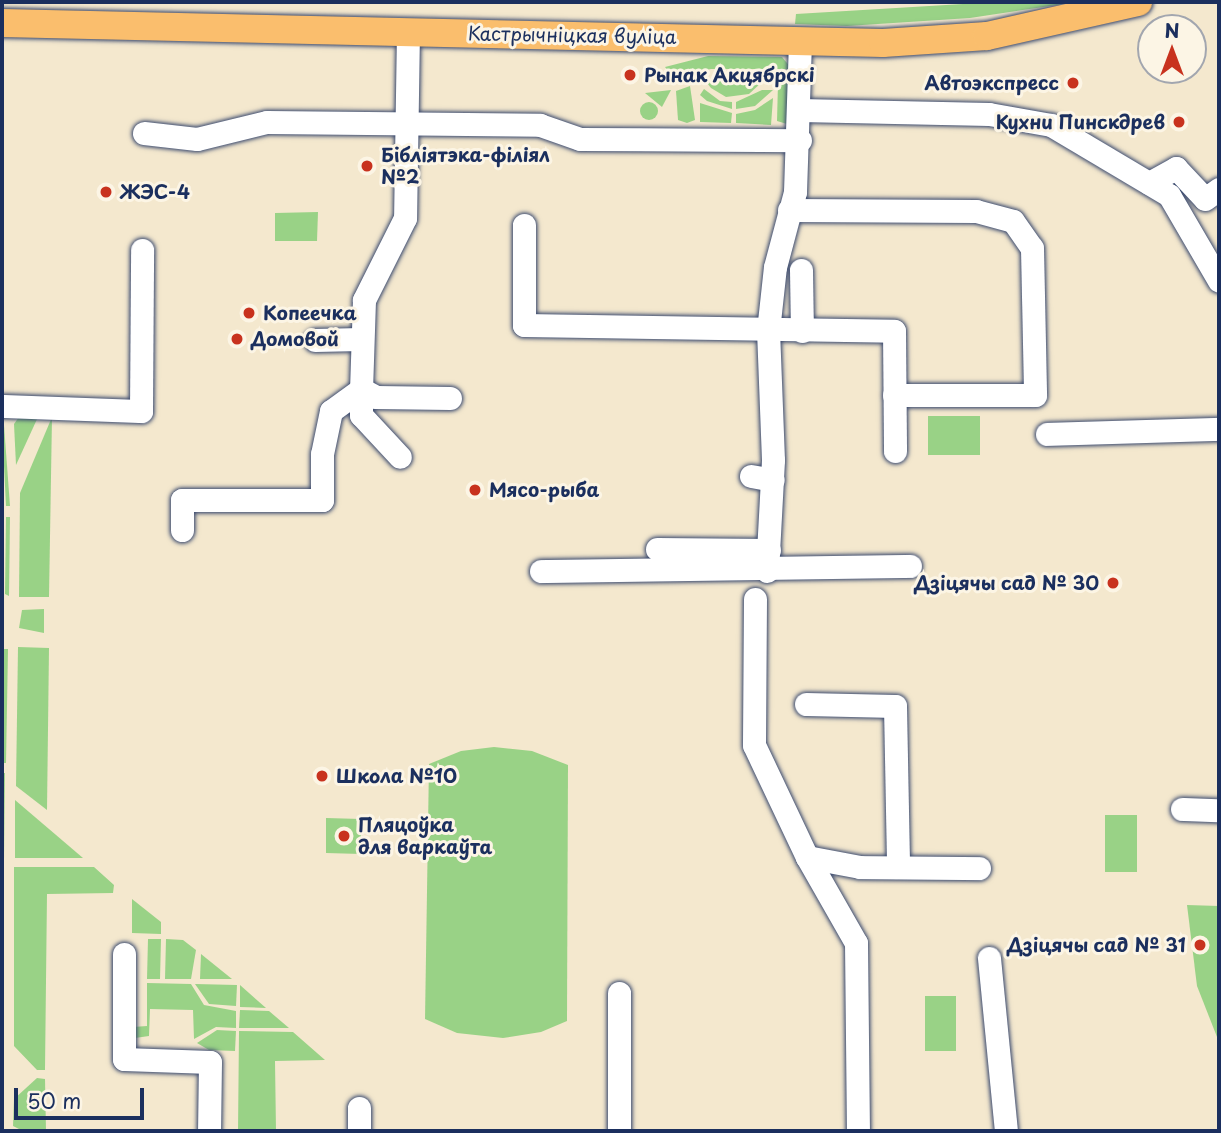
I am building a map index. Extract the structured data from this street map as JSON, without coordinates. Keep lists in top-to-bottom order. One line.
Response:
{"streets":{"main road":["Кастрычніцкая вуліца"]},"places":["Рынак Акцябрскі","Автоэкспресс","Кухни Пинскдрев","Бібліятэка-філіял №2","ЖЭС-4","Копеечка","Домовой","Мясо-рыба","Дзіцячы сад № 30","Школа №10","Пляцоўка для варкаўта","Дзіцячы сад № 31"],"scale_bar":"50 m","north":"top"}
